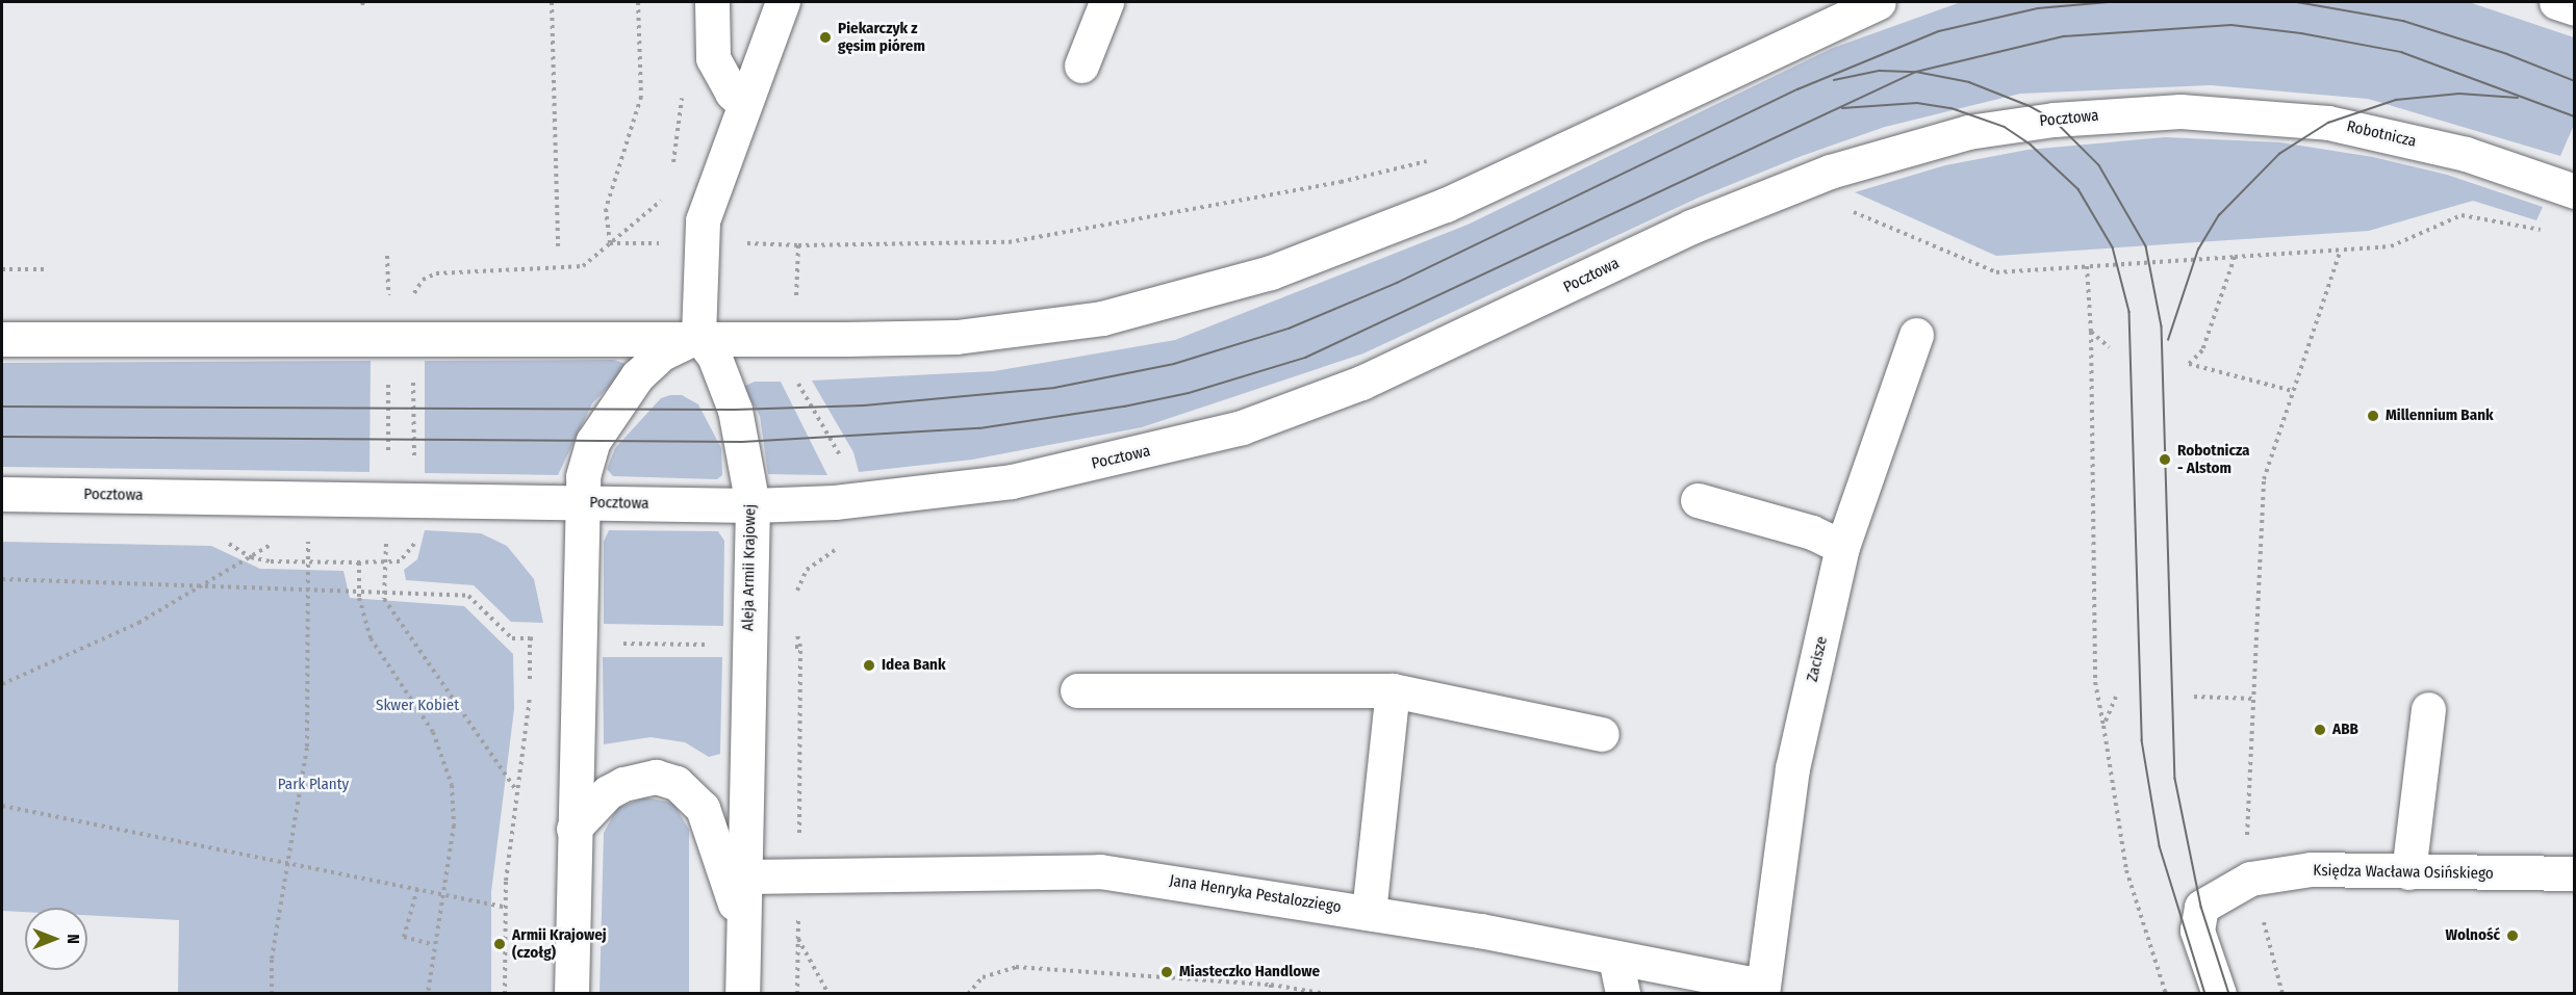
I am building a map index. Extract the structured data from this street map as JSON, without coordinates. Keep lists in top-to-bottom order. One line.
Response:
{"streets":{"main road":["Pocztowa","Robotnicza","Aleja Armii Krajowej","Zacisze","Księdza Wacława Osińskiego","Jana Henryka Pestalozziego"]},"crossings":[["Pocztowa","Robotnicza"],["Pocztowa","Aleja Armii Krajowej"],["Aleja Armii Krajowej","Jana Henryka Pestalozziego"],["Zacisze","Jana Henryka Pestalozziego"]],"parks":["Skwer Kobiet","Park Planty"],"places":["Piekarczyk z gęsim piórem","Millennium Bank","Robotnicza - Alstom","Idea Bank","ABB","Wolność","Armii Krajowej (czołg)","Miasteczko Handlowe"],"north":"right"}
